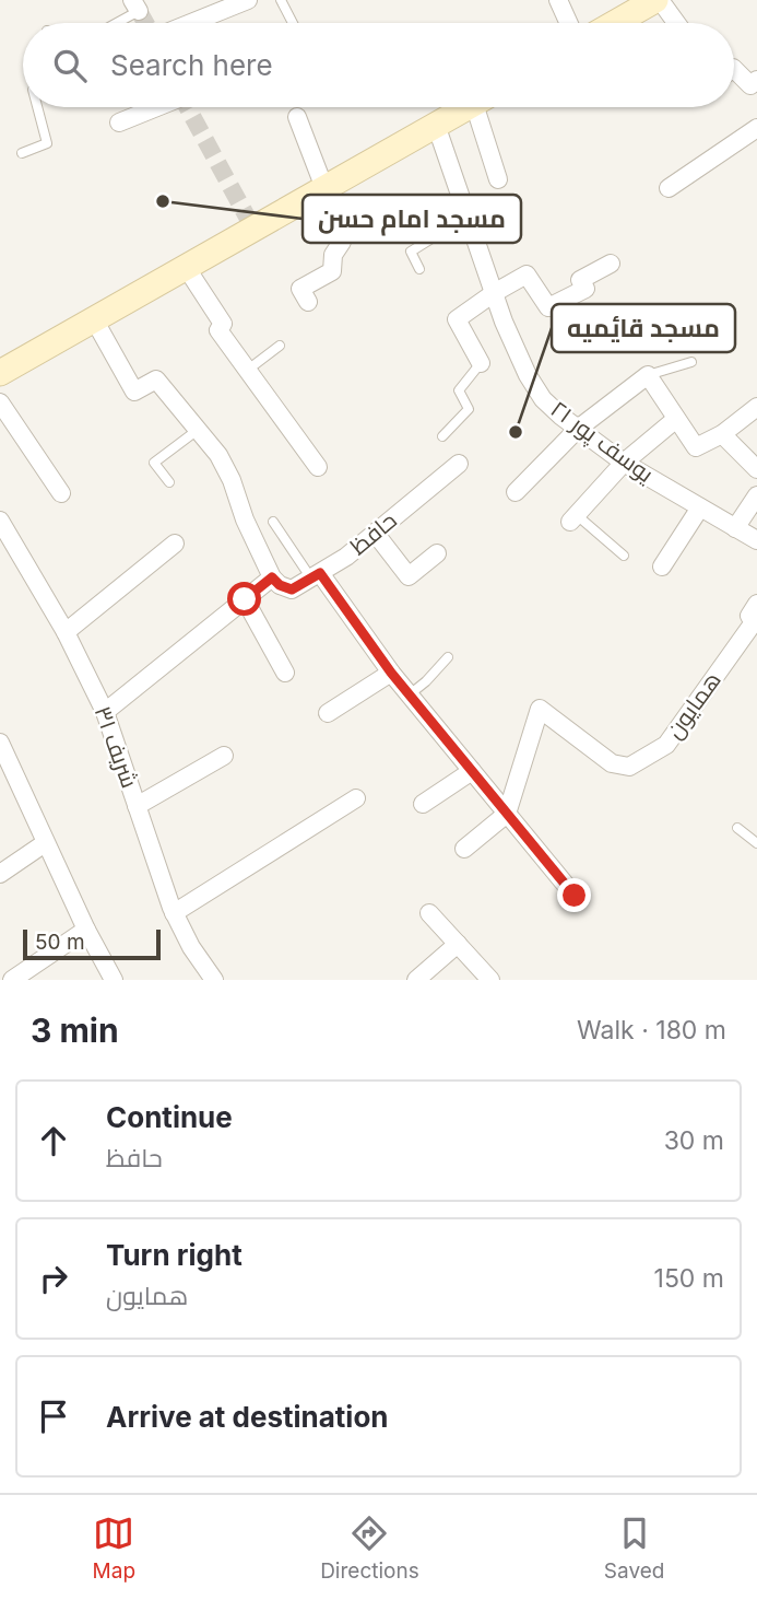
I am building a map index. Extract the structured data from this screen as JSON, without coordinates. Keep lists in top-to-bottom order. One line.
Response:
{"streets":{"street":["یوسف پور ۲۱","حافظ","همایون","شریف ۳۱"]},"places":["مسجد امام حسن","مسجد قایٔمیه"],"scale_bar":"50 m","page":{"search":"Search here","scale":"50 m","heading":["3 min","Walk · 180 m"],"list":[["Continue","حافظ","30 m"],["Turn right","همایون","150 m"],"Arrive at destination"],"nav":["Map","Directions","Saved"]}}
